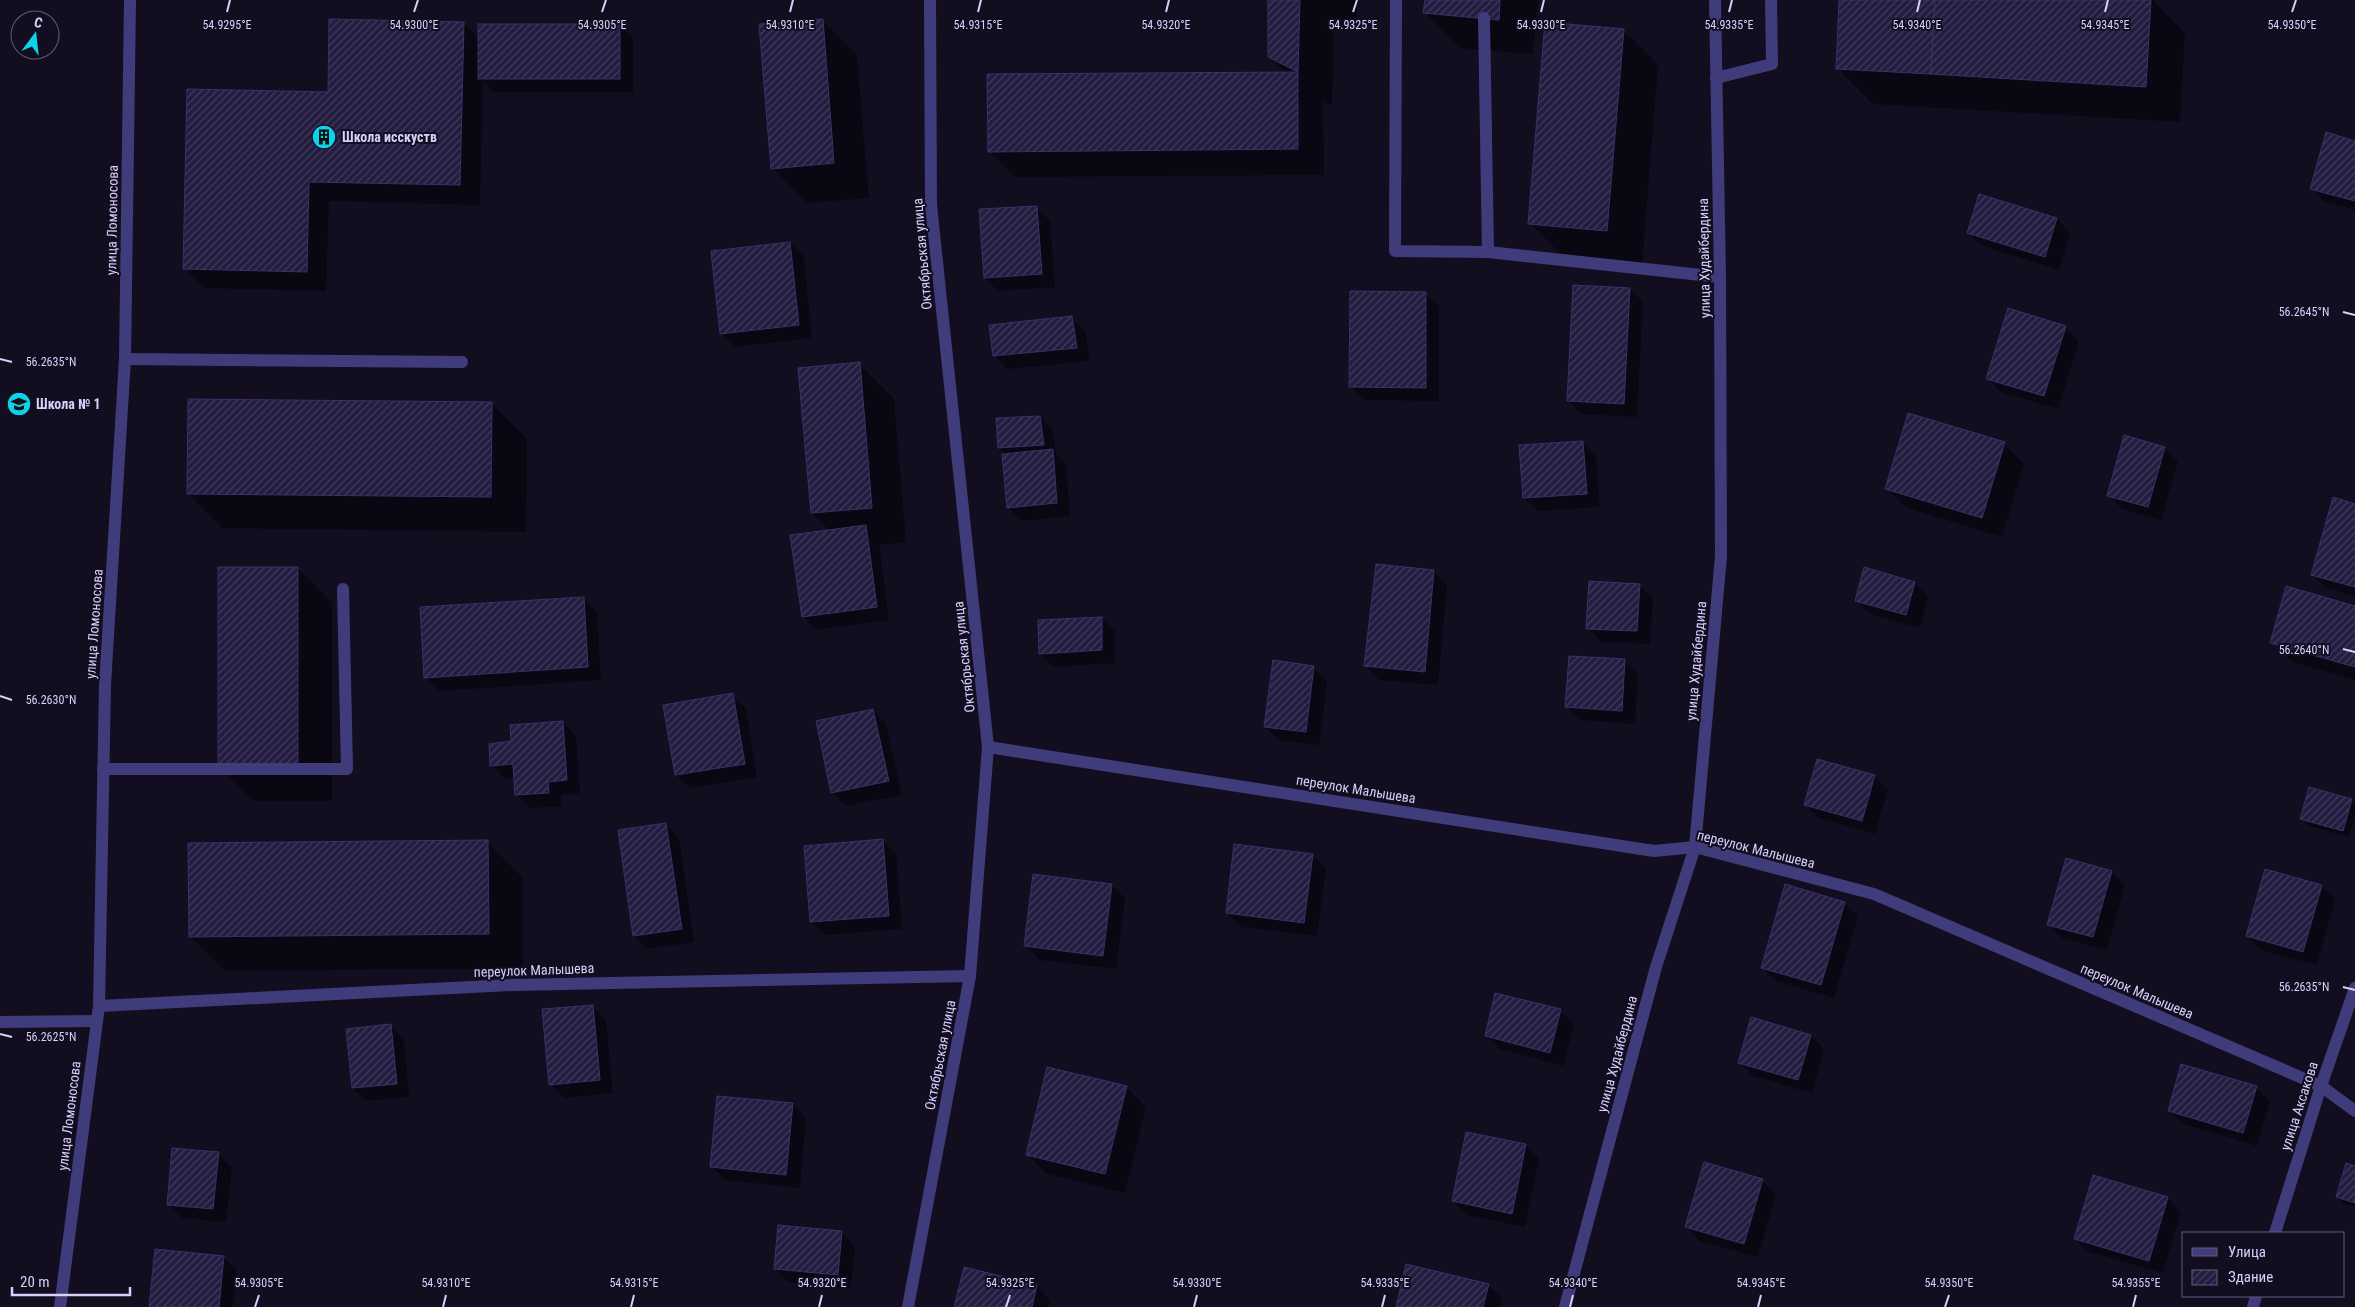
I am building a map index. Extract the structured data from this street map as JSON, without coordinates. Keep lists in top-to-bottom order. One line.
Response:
{"streets":{"street":["улица Ломоносова","Октябрьская улица","улица Худайбердина","переулок Малышева","улица Аксакова"]},"crossings":[["улица Ломоносова","переулок Малышева"],["Октябрьская улица","переулок Малышева"],["улица Худайбердина","переулок Малышева"],["переулок Малышева","улица Аксакова"]],"places":{"building":["Школа исскуств"],"school or university":["Школа № 1"]},"legend":["Улица","Здание"],"scale_bar":"20 m","north":"top","coordinates":["54.9295°E","54.9300°E","54.9305°E","54.9310°E","54.9315°E","54.9320°E","54.9325°E","54.9330°E","54.9335°E","54.9340°E","54.9345°E","54.9350°E","56.2645°N","56.2635°N","56.2640°N","56.2630°N","56.2625°N","54.9355°E"]}
